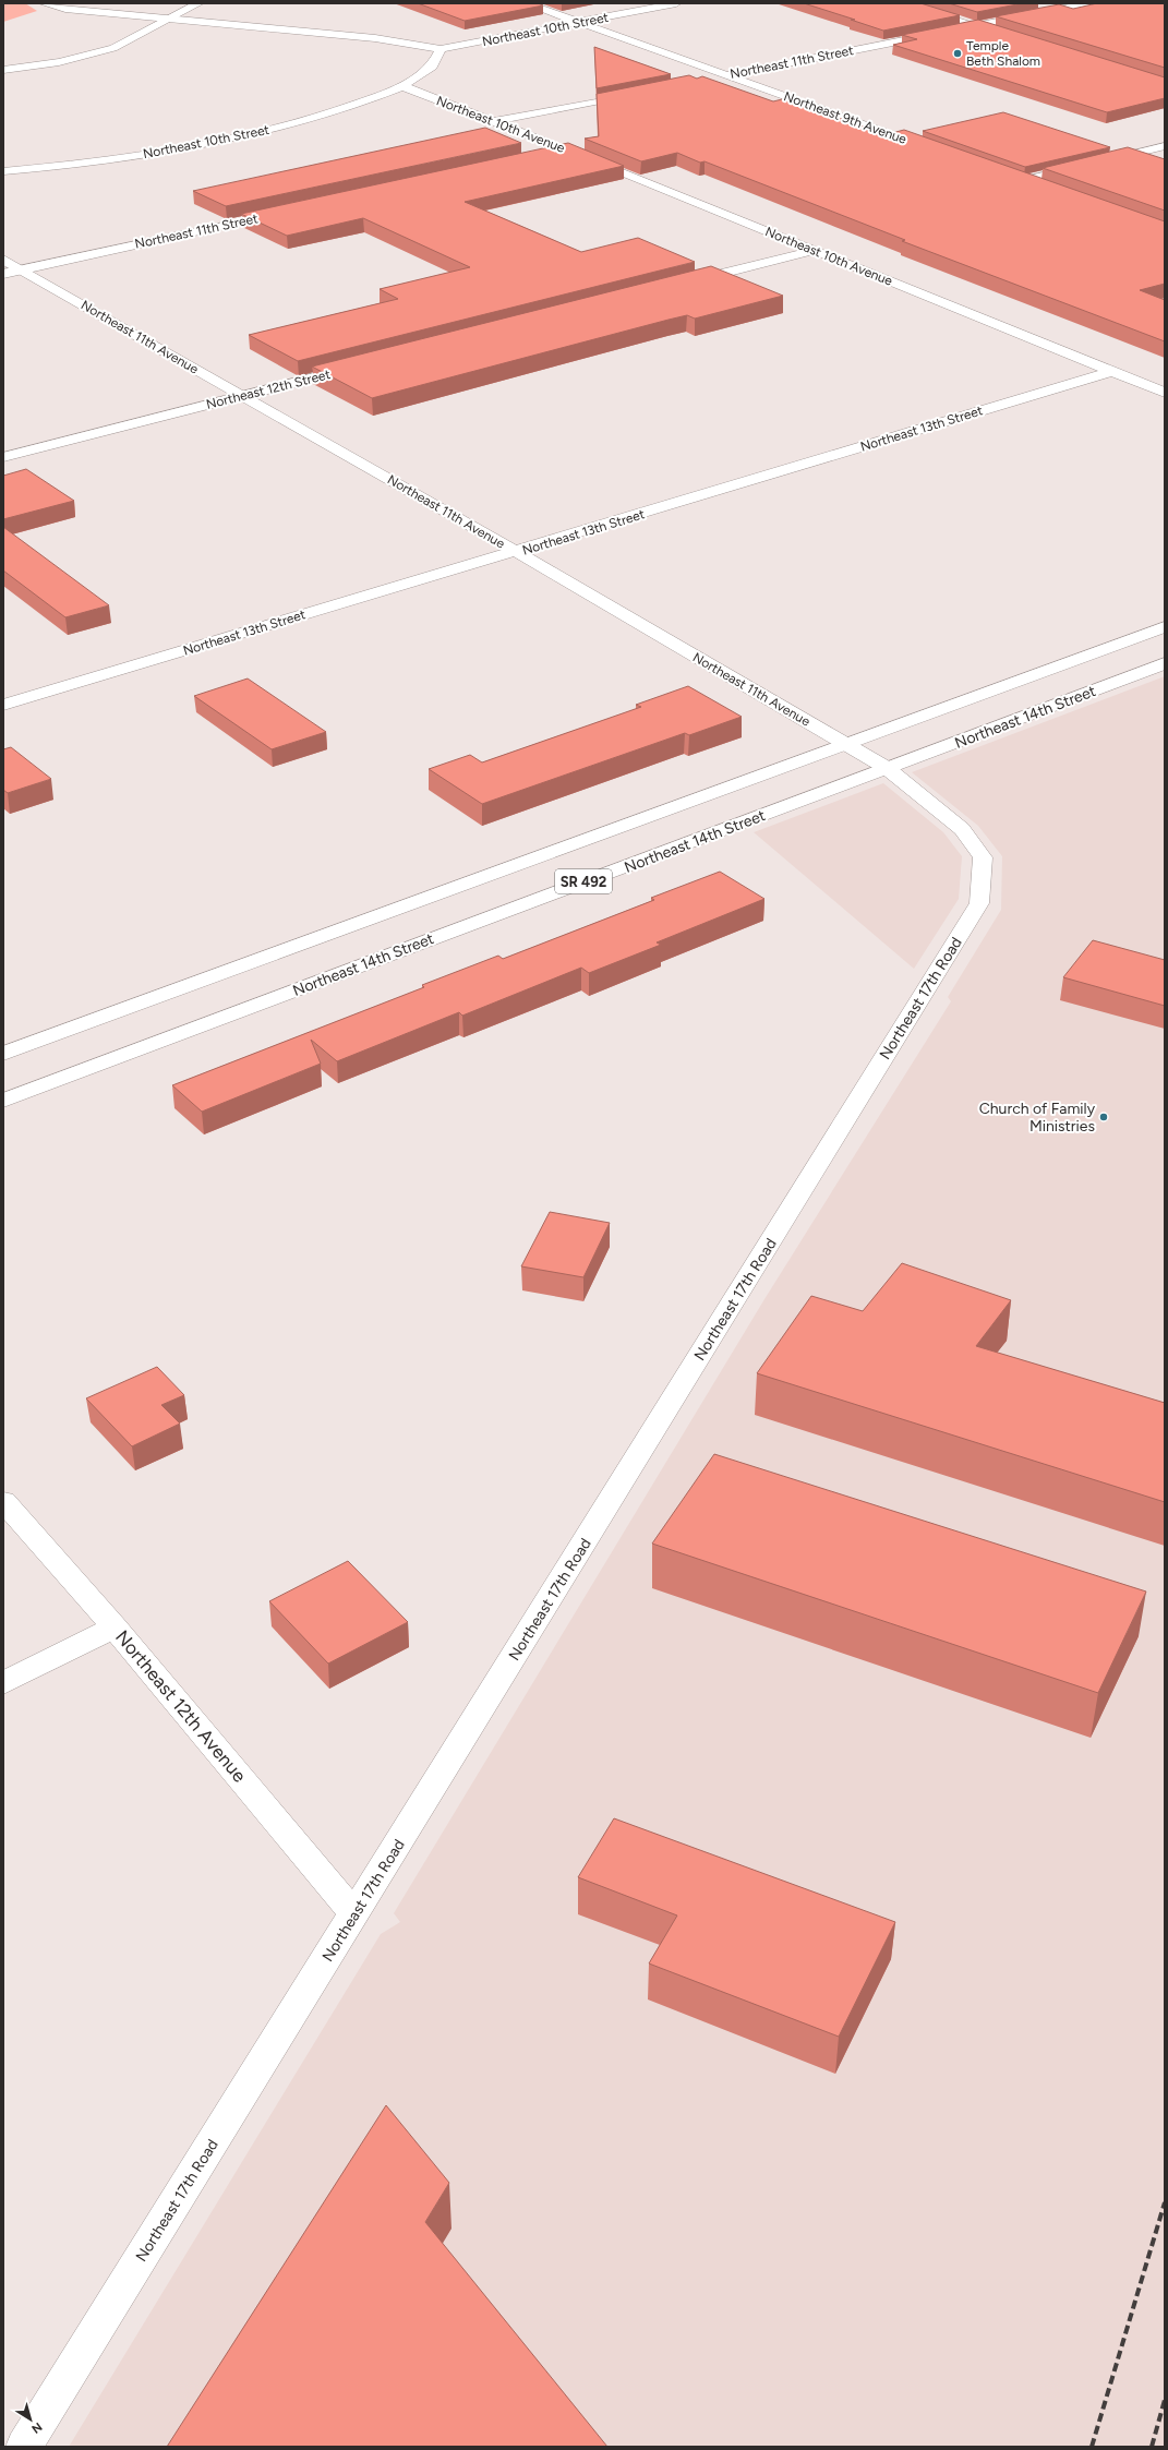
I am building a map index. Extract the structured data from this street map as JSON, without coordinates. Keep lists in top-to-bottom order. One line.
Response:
{"streets":{"street":["Northeast 10th Street","Northeast 11th Street","Northeast 9th Avenue","Northeast 10th Avenue","Northeast 11th Avenue","Northeast 12th Street","Northeast 13th Street","Northeast 14th Street","SR 492","Northeast 17th Road","Northeast 12th Avenue"]},"crossings":[["Northeast 10th Street","Northeast 9th Avenue"],["Northeast 10th Street","Northeast 10th Avenue"],["Northeast 11th Street","Northeast 9th Avenue"],["Northeast 11th Street","Northeast 11th Avenue"],["Northeast 10th Avenue","Northeast 13th Street"],["Northeast 11th Avenue","Northeast 12th Street"],["Northeast 11th Avenue","Northeast 13th Street"],["Northeast 11th Avenue","Northeast 14th Street"],["Northeast 11th Avenue","SR 492"],["Northeast 11th Avenue","Northeast 17th Road"],["Northeast 14th Street","Northeast 17th Road"],["Northeast 17th Road","Northeast 12th Avenue"]],"places":["Temple Beth Shalom","Church of Family Ministries"],"north":"bottom right"}
